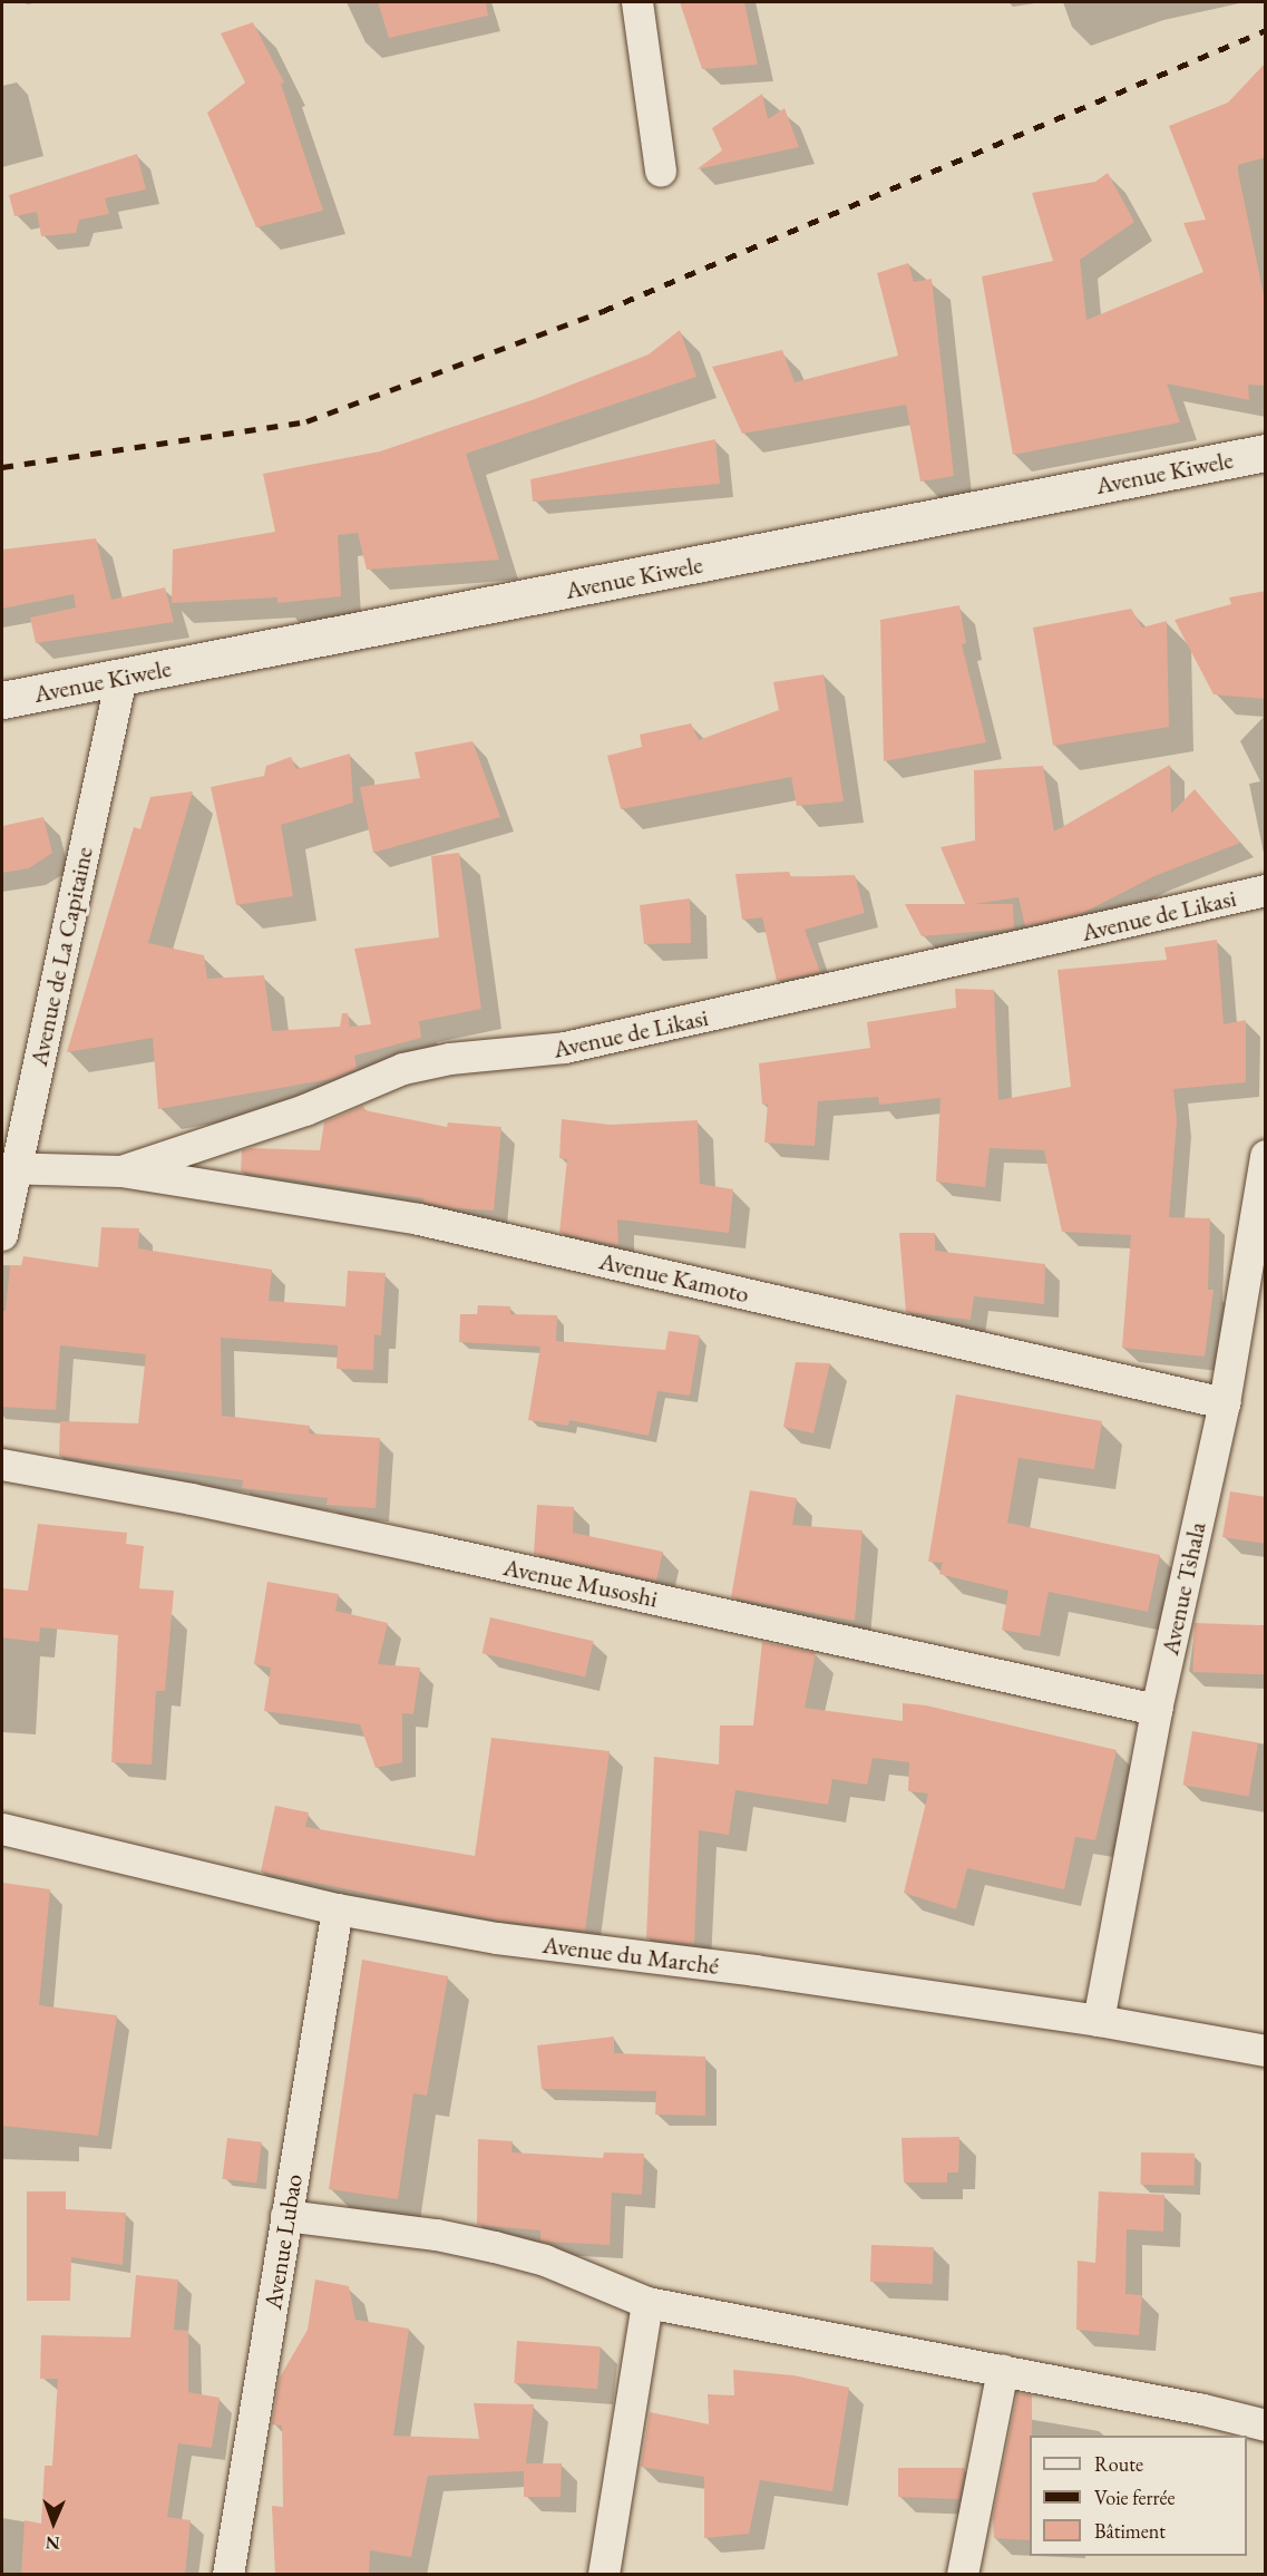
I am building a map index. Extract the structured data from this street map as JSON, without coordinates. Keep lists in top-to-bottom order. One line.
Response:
{"streets":{"street":["Avenue Kiwele","Avenue de Likasi","Avenue de La Capitaine","Avenue Kamoto","Avenue Musoshi","Avenue Tshala","Avenue du Marché","Avenue Lubao"]},"crossings":[["Avenue Kiwele","Avenue de La Capitaine"],["Avenue de Likasi","Avenue de La Capitaine"],["Avenue de Likasi","Avenue Kamoto"],["Avenue Kamoto","Avenue Tshala"],["Avenue Musoshi","Avenue Tshala"],["Avenue Tshala","Avenue du Marché"],["Avenue du Marché","Avenue Lubao"]],"legend":["Route","Voie ferrée","Bâtiment"],"north":"bottom"}
